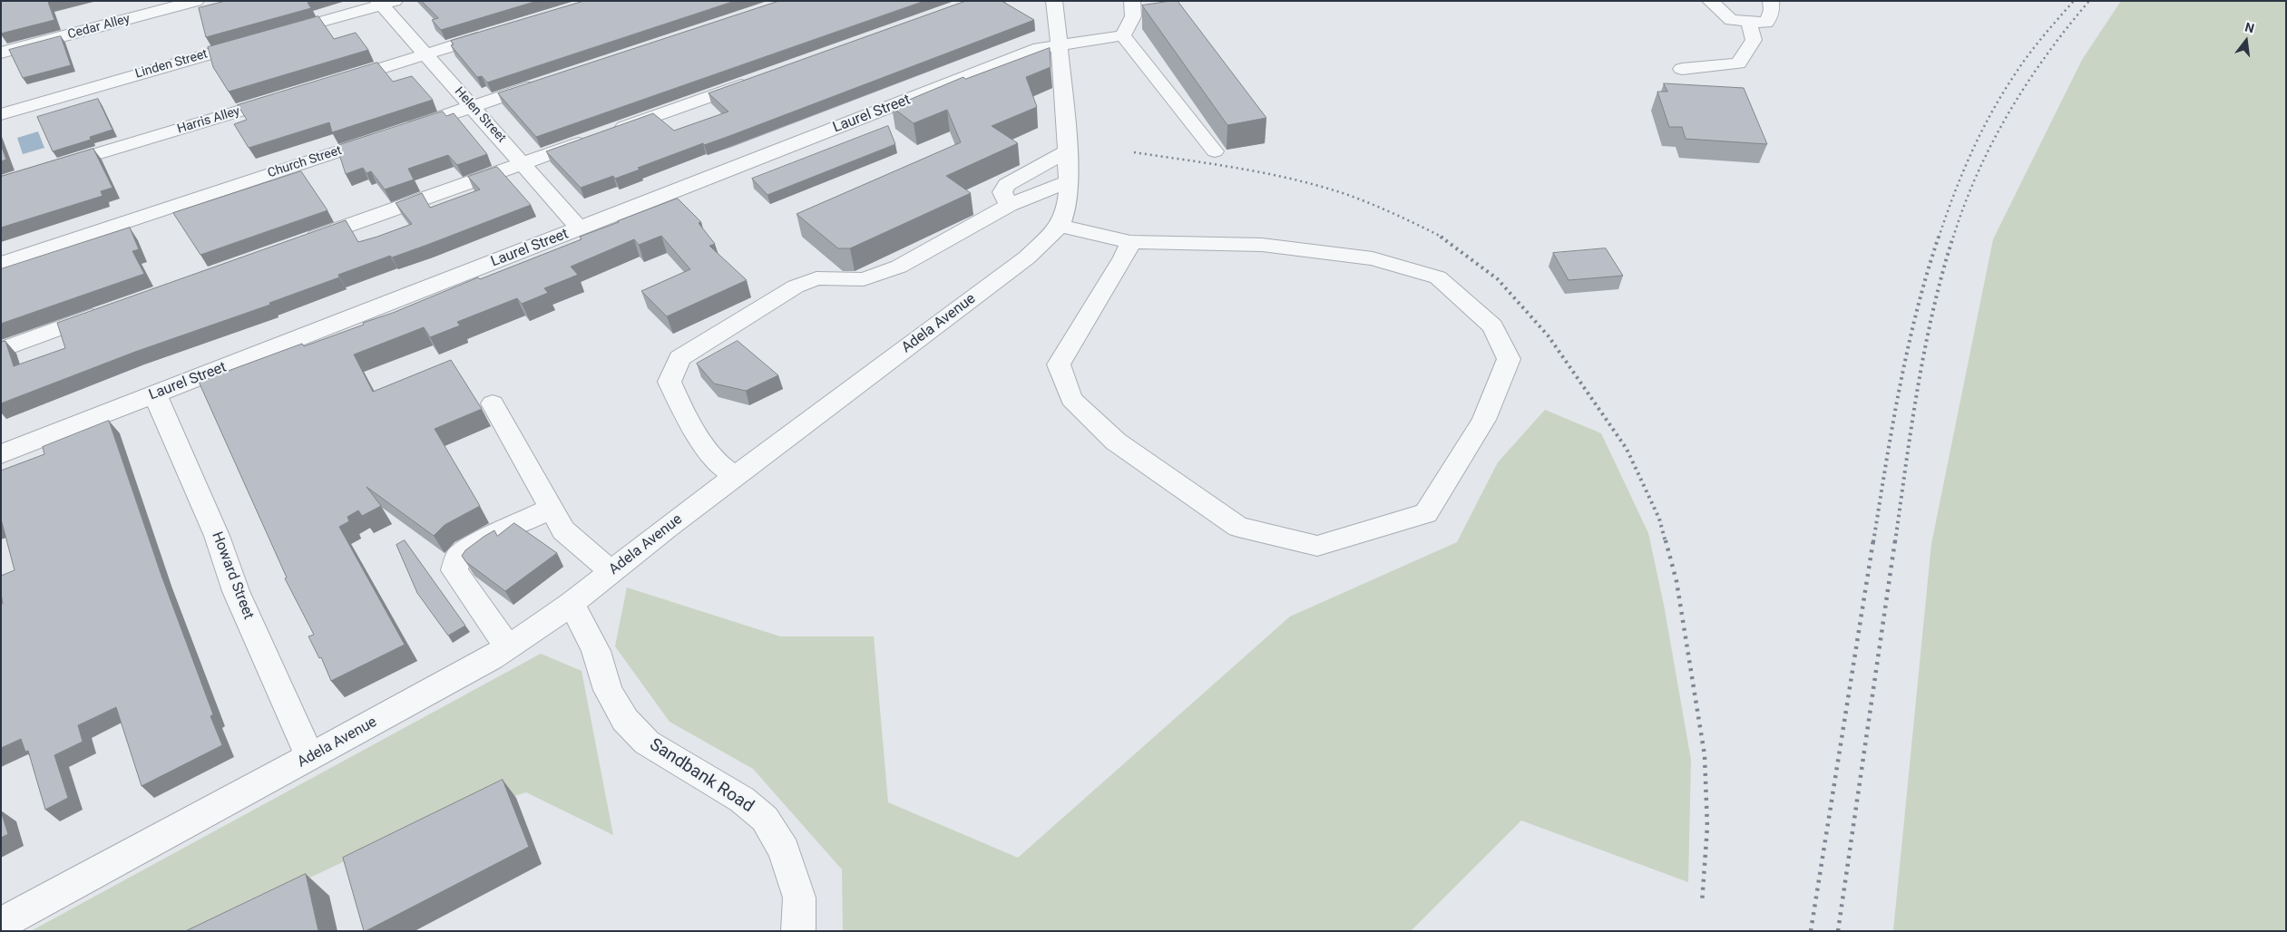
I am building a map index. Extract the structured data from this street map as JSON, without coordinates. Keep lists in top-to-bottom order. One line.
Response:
{"streets":{"street":["Cedar Alley","Linden Street","Laurel Street","Helen Street","Harris Alley","Church Street","Adela Avenue","Howard Street","Sandbank Road"]},"crossings":[["Linden Street","Helen Street"],["Laurel Street","Helen Street"],["Laurel Street","Adela Avenue"],["Laurel Street","Howard Street"],["Helen Street","Church Street"],["Adela Avenue","Howard Street"],["Adela Avenue","Sandbank Road"]],"north":"top"}
